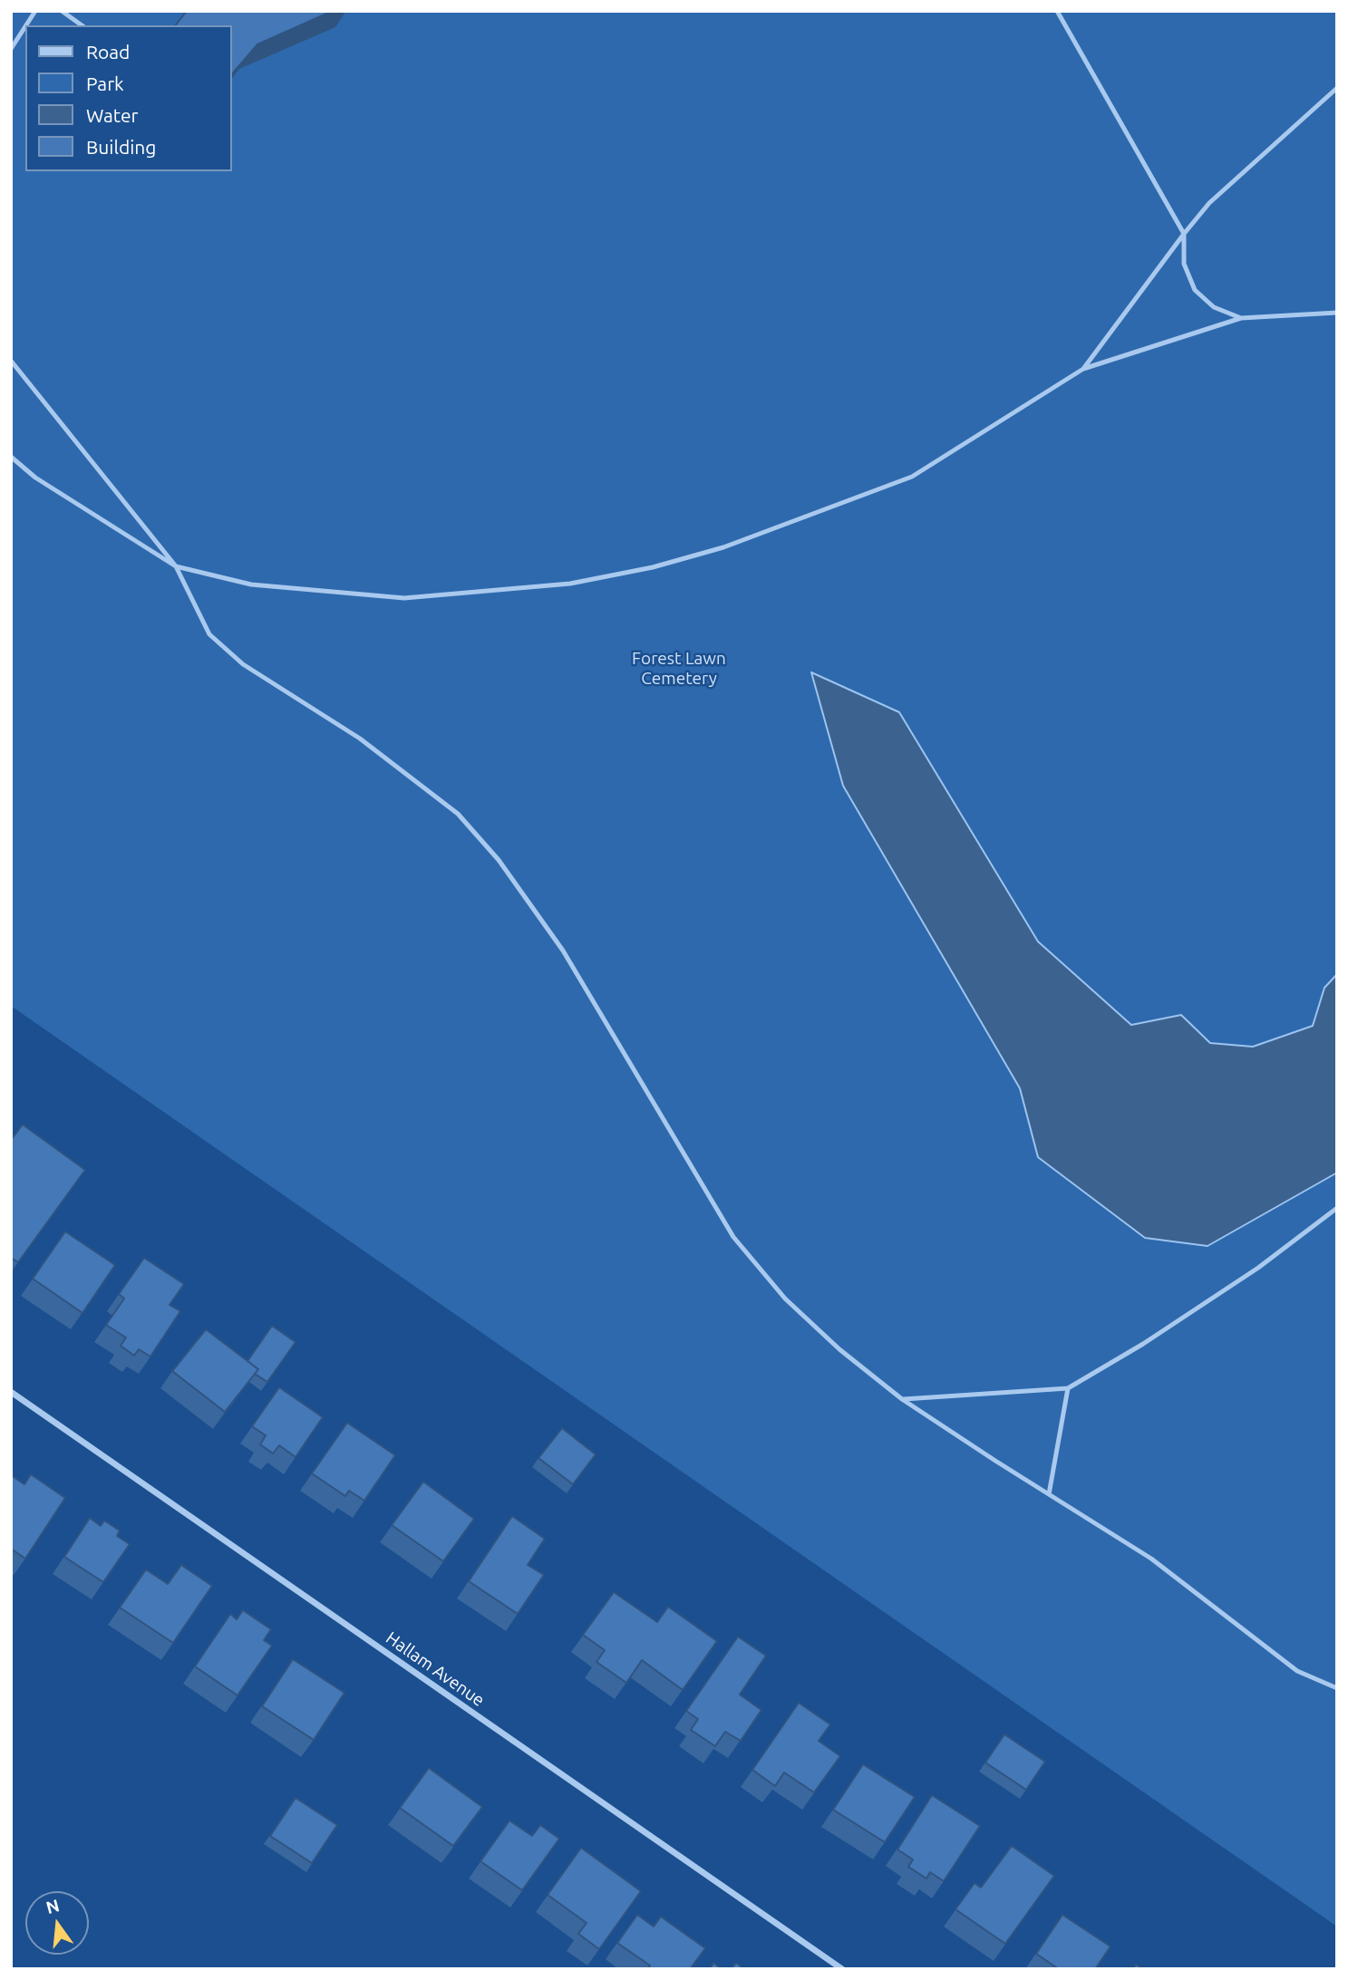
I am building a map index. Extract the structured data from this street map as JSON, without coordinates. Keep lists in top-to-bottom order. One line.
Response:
{"streets":{"street":["Hallam Avenue"]},"parks":["Forest Lawn Cemetery"],"legend":["Road","Park","Water","Building"],"north":"top"}
